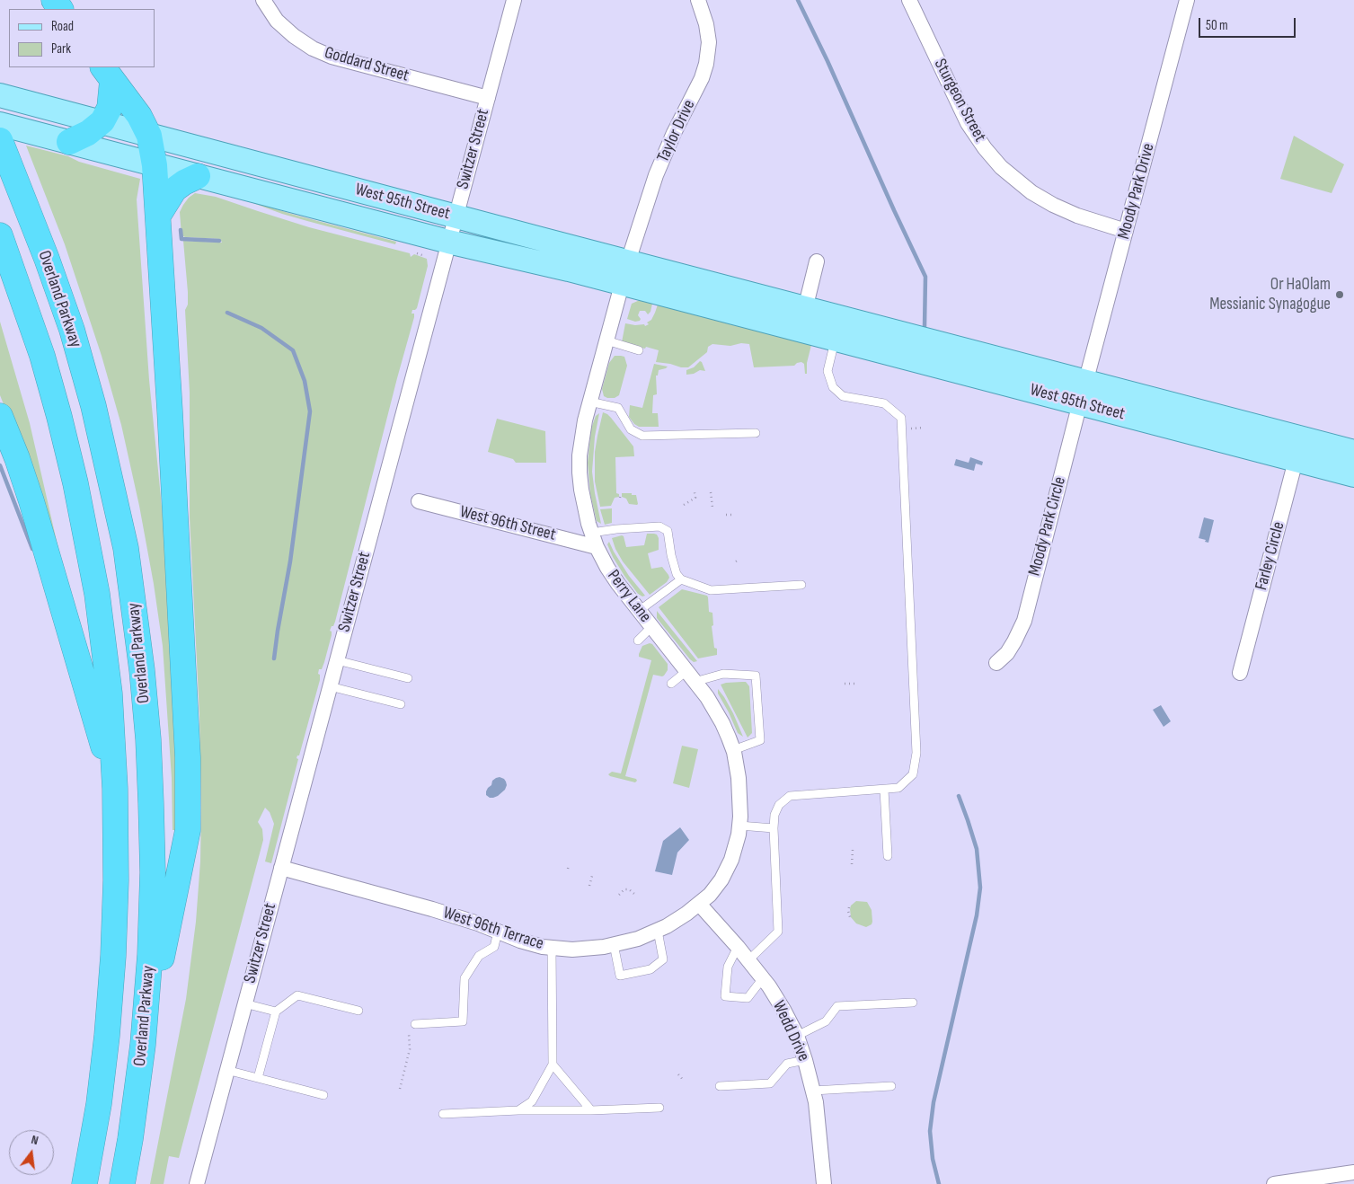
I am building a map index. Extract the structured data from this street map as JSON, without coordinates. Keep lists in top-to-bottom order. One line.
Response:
{"streets":{"highway":["Overland Parkway"],"main road":["West 95th Street"],"street":["Goddard Street","Sturgeon Street","Taylor Drive","Switzer Street","Moody Park Drive","West 96th Street","Moody Park Circle","Farley Circle","Perry Lane","West 96th Terrace","Wedd Drive"]},"crossings":[["Goddard Street","Switzer Street"],["Sturgeon Street","Moody Park Drive"],["Taylor Drive","West 95th Street"],["Taylor Drive","Perry Lane"],["Switzer Street","West 95th Street"],["Switzer Street","West 96th Terrace"],["Moody Park Drive","West 95th Street"],["Moody Park Drive","Moody Park Circle"],["West 95th Street","Moody Park Circle"],["West 95th Street","Farley Circle"],["West 95th Street","Perry Lane"],["West 96th Street","Perry Lane"],["Perry Lane","West 96th Terrace"],["Perry Lane","Wedd Drive"],["West 96th Terrace","Wedd Drive"]],"places":["Or HaOlam Messianic Synagogue"],"legend":["Road","Park"],"scale_bar":"50 m","north":"top"}
